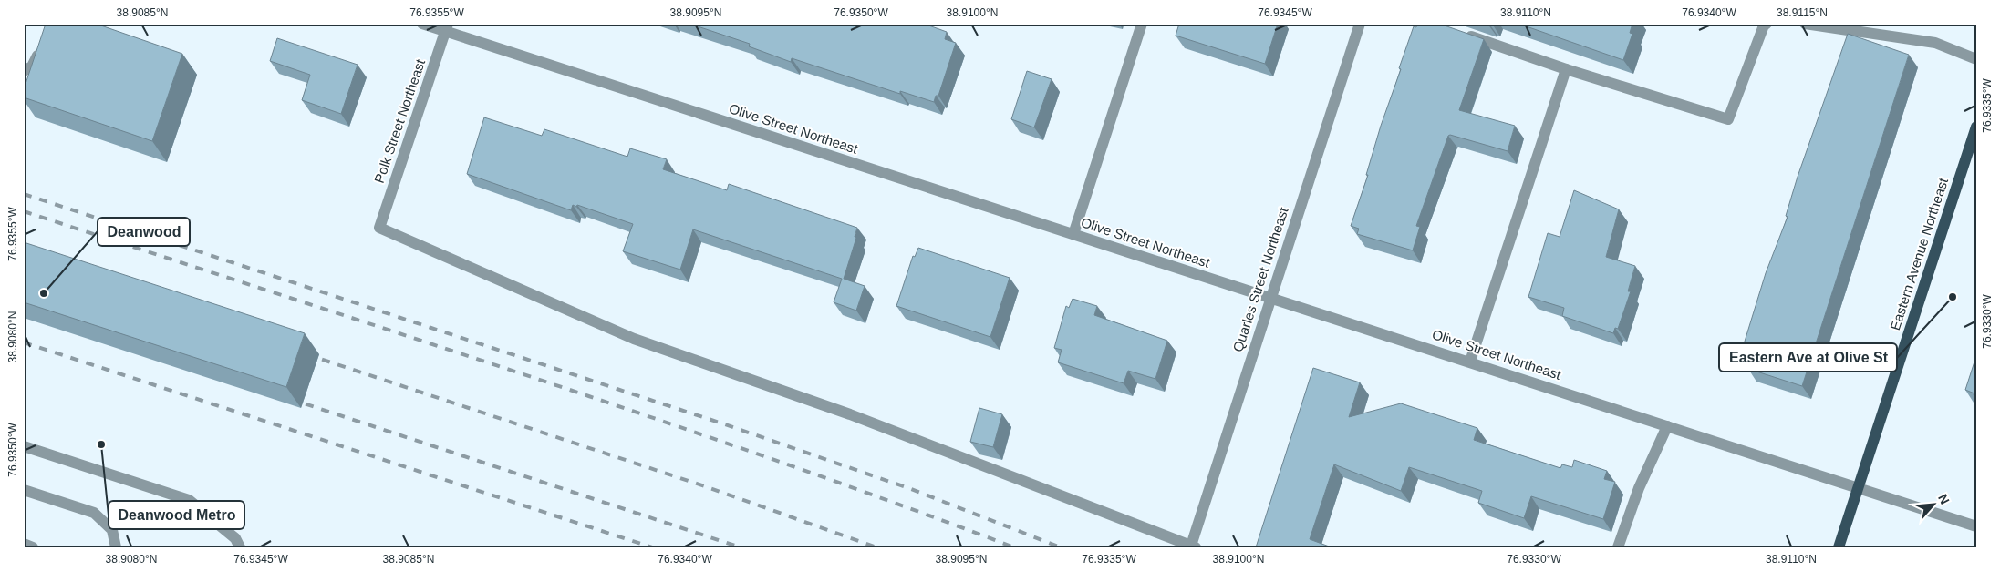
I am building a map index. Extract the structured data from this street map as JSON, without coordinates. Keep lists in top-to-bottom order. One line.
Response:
{"streets":{"main road":["Eastern Avenue Northeast"],"street":["Polk Street Northeast","Olive Street Northeast","Quarles Street Northeast"]},"crossings":[["Polk Street Northeast","Olive Street Northeast"],["Polk Street Northeast","Quarles Street Northeast"],["Olive Street Northeast","Eastern Avenue Northeast"],["Olive Street Northeast","Quarles Street Northeast"]],"places":["Deanwood","Eastern Ave at Olive St","Deanwood Metro"],"north":"top right","coordinates":["38.9085°N","76.9355°W","38.9095°N","76.9350°W","38.9100°N","76.9345°W","38.9110°N","76.9340°W","38.9115°N","76.9335°W","76.9330°W","38.9080°N"]}
